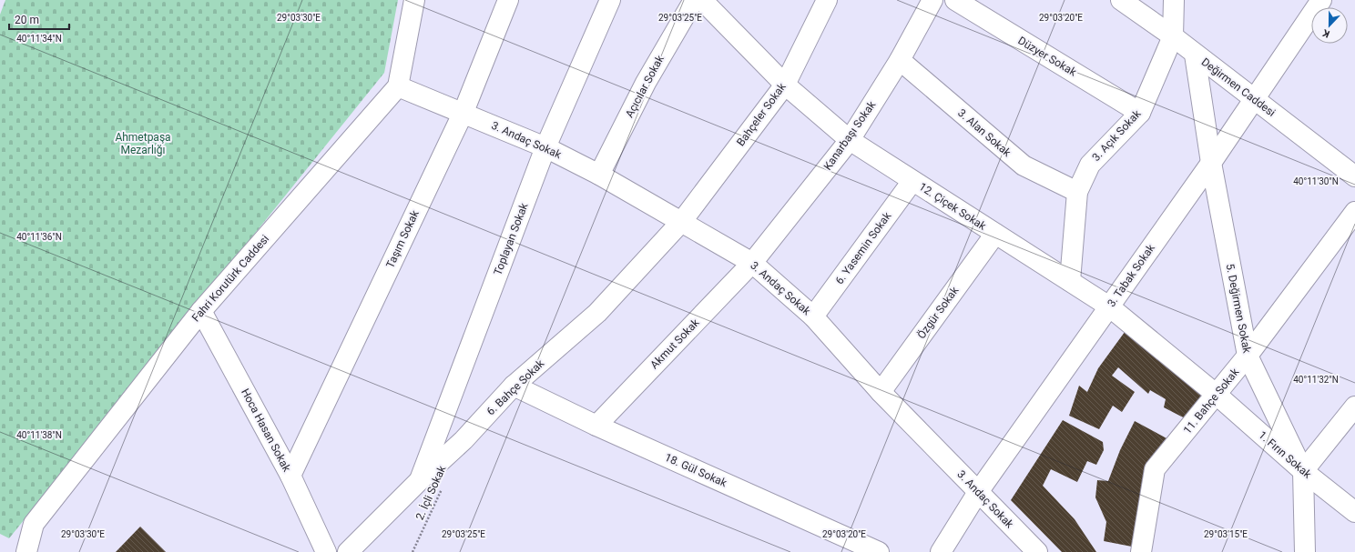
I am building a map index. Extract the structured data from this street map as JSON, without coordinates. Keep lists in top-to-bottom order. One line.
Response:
{"streets":{"street":["Düzyer Sokak","Açıcılar Sokak","Değirmen Caddesi","Bahçeler Sokak","3. Alan Sokak","Kanarbaşı Sokak","3. Açık Sokak","3. Andaç Sokak","12. Çiçek Sokak","Taşım Sokak","Toplayan Sokak","6. Yasemin Sokak","3. Tabak Sokak","Fahri Korutürk Caddesi","5. Değirmen Sokak","Özgür Sokak","Akmut Sokak","6. Bahçe Sokak","11. Bahçe Sokak","Hoca Hasan Sokak","1. Fırın Sokak","18. Gül Sokak"],"path":["2. İçli Sokak"]},"crossings":[["Düzyer Sokak","3. Açık Sokak"],["Açıcılar Sokak","3. Andaç Sokak"],["Değirmen Caddesi","3. Açık Sokak"],["Değirmen Caddesi","3. Tabak Sokak"],["Değirmen Caddesi","5. Değirmen Sokak"],["Bahçeler Sokak","3. Andaç Sokak"],["Bahçeler Sokak","12. Çiçek Sokak"],["Bahçeler Sokak","6. Bahçe Sokak"],["3. Alan Sokak","Kanarbaşı Sokak"],["3. Alan Sokak","3. Açık Sokak"],["Kanarbaşı Sokak","3. Andaç Sokak"],["Kanarbaşı Sokak","12. Çiçek Sokak"],["Kanarbaşı Sokak","Akmut Sokak"],["3. Açık Sokak","12. Çiçek Sokak"],["3. Andaç Sokak","Taşım Sokak"],["3. Andaç Sokak","Toplayan Sokak"],["3. Andaç Sokak","6. Yasemin Sokak"],["3. Andaç Sokak","3. Tabak Sokak"],["3. Andaç Sokak","Fahri Korutürk Caddesi"],["3. Andaç Sokak","Özgür Sokak"],["3. Andaç Sokak","Akmut Sokak"],["3. Andaç Sokak","6. Bahçe Sokak"],["12. Çiçek Sokak","6. Yasemin Sokak"],["12. Çiçek Sokak","3. Tabak Sokak"],["12. Çiçek Sokak","Özgür Sokak"],["12. Çiçek Sokak","11. Bahçe Sokak"],["12. Çiçek Sokak","1. Fırın Sokak"],["Taşım Sokak","Hoca Hasan Sokak"],["Toplayan Sokak","6. Bahçe Sokak"],["3. Tabak Sokak","5. Değirmen Sokak"],["Fahri Korutürk Caddesi","Hoca Hasan Sokak"],["5. Değirmen Sokak","11. Bahçe Sokak"],["5. Değirmen Sokak","1. Fırın Sokak"],["Akmut Sokak","18. Gül Sokak"],["6. Bahçe Sokak","18. Gül Sokak"],["11. Bahçe Sokak","1. Fırın Sokak"]],"parks":["Ahmetpaşa Mezarlığı"],"scale_bar":"20 m","north":"bottom","coordinates":["29°03'30\"E","29°03'25\"E","29°03'20\"E","40°11'34\"N","40°11'30\"N","40°11'36\"N","40°11'32\"N","40°11'38\"N","29°03'15\"E"]}
